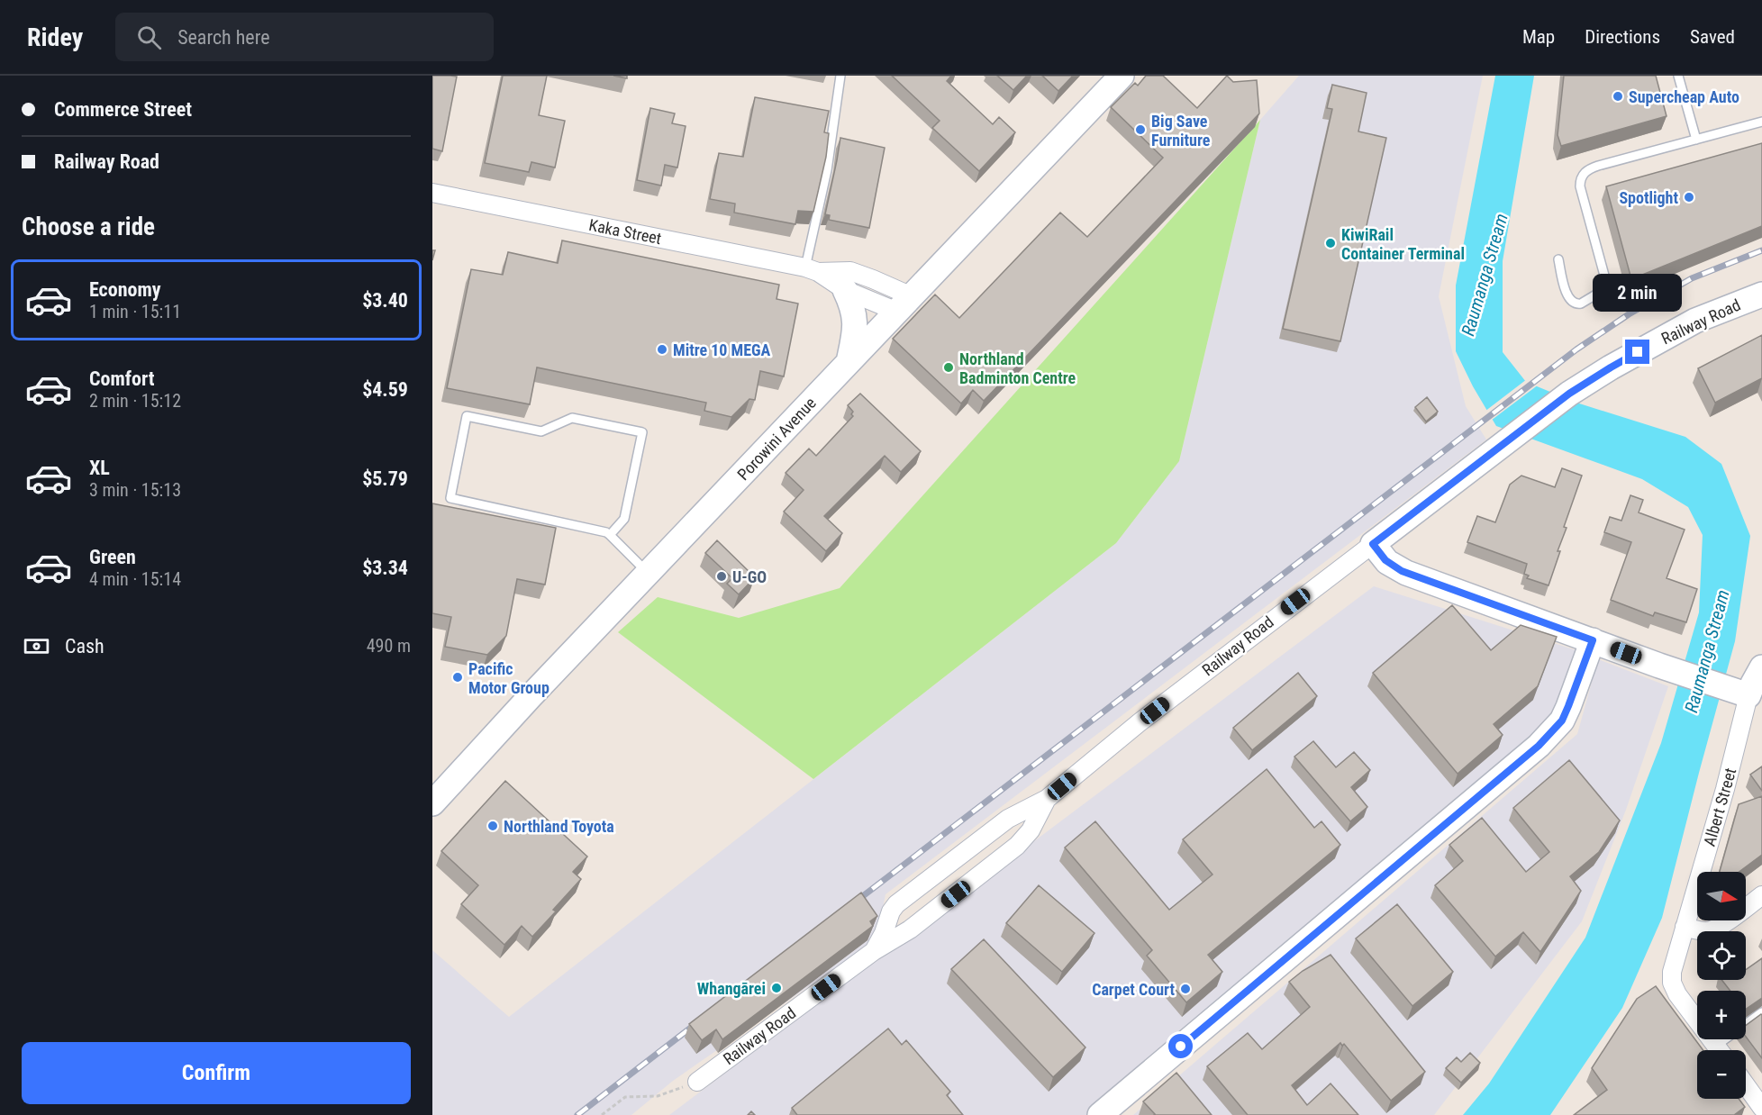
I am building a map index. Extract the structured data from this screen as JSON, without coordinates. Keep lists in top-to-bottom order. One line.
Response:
{"streets":{"street":["Kaka Street","Railway Road","Porowini Avenue","Albert Street"]},"crossings":[["Kaka Street","Porowini Avenue"]],"water":["Raumanga Stream"],"places":["Supercheap Auto","Big Save Furniture","Spotlight","KiwiRail Container Terminal","Mitre 10 MEGA","Northland Badminton Centre","U-GO","Pacific Motor Group","Northland Toyota","Whangārei","Carpet Court"],"north":"right","page":{"header":"Ridey","search":"Search here","nav":["Map","Directions","Saved"],"banner":["Commerce Street","Railway Road"],"heading":"Choose a ride","list":[{"name":"Economy","note":"1 min · 15:11","value":"$3.40"},{"name":"Comfort","note":"2 min · 15:12","value":"$4.59"},{"name":"XL","note":"3 min · 15:13","value":"$5.79"},{"name":"Green","note":"4 min · 15:14","value":"$3.34"}],"bubble":"2 min","pay":["Cash","490 m"],"map_buttons":["+","−"],"buttons":"Confirm"}}
